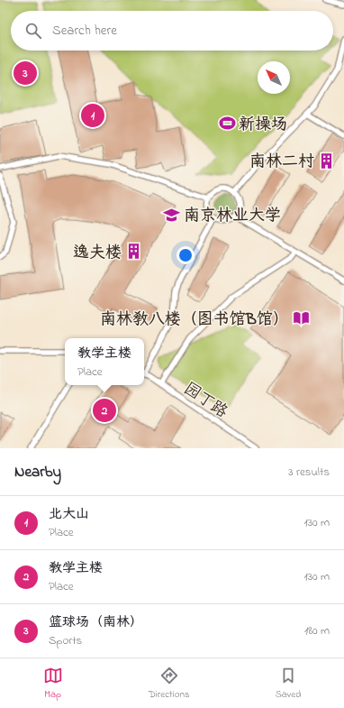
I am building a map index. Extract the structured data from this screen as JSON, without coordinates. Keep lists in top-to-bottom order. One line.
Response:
{"streets":{"lane":["园丁路"]},"places":{"sports":["新操场"],"building":["南林二村","逸夫楼"],"school or university":["南京林业大学"],"library":["南林教八楼（图书馆B馆）"]},"north":"top left","page":{"search":"Search here","pins":["3","1","2"],"popup":["教学主楼","Place"],"heading":["Nearby","3 results"],"list":[{"mark":"1","name":"北大山","note":"Place","value":"130 m"},{"mark":"2","name":"教学主楼","note":"Place","value":"130 m"},{"mark":"3","name":"篮球场（南林）","note":"Sports","value":"180 m"}],"nav":["Map","Directions","Saved"]}}
